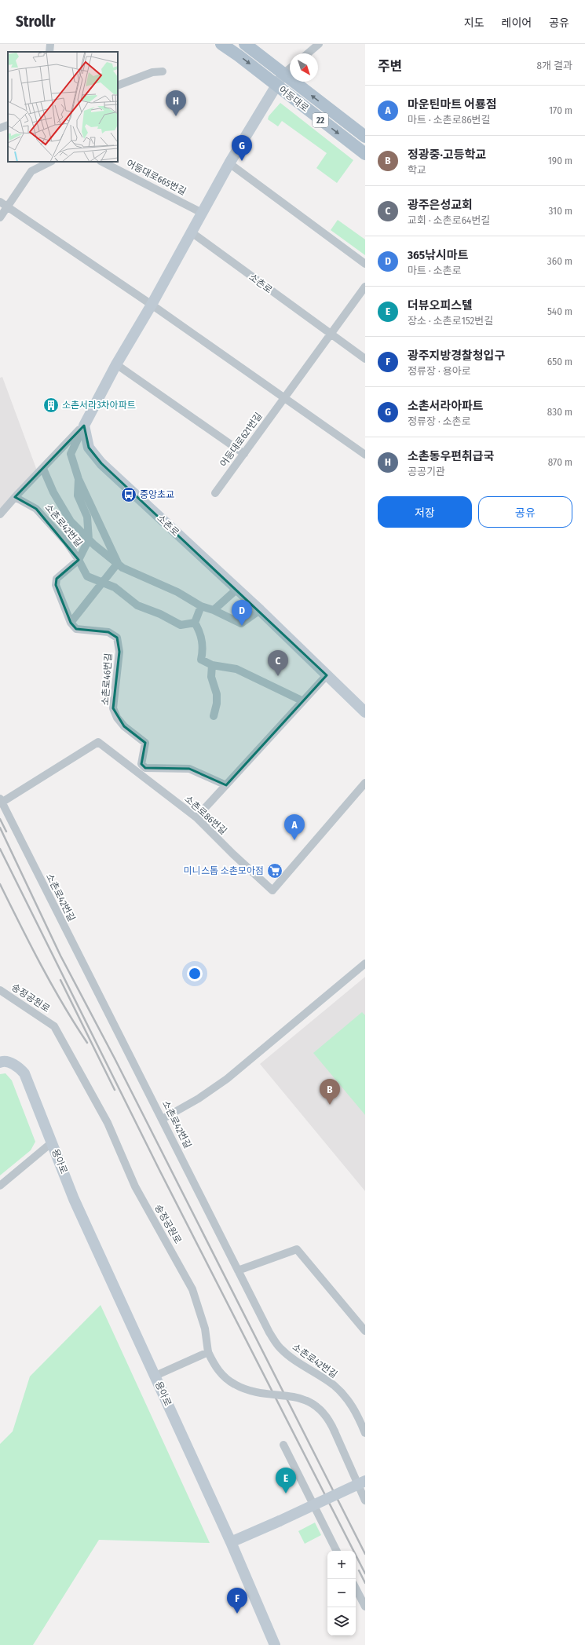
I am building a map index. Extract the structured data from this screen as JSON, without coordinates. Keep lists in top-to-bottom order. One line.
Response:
{"streets":{"main road":["어등대로","22"],"street":["어등대로665번길","소촌로","어등대로621번길","소촌로42번길","소촌로46번길","소촌로86번길","송정공원로","용아로"]},"crossings":[["소촌로","어등대로621번길"],["소촌로42번길","소촌로86번길"]],"places":{"building":["소촌서라3차아파트"],"bus stop":["중앙초교"],"supermarket":["미니스톱 소촌모아점"]},"north":"bottom right","page":{"header":"Strollr","nav":["지도","레이어","공유"],"heading":["주변","8개 결과"],"list":[{"mark":"A","name":"마운틴마트 어룡점","note":"마트 · 소촌로86번길","value":"170 m"},{"mark":"B","name":"정광중·고등학교","note":"학교","value":"190 m"},{"mark":"C","name":"광주은성교회","note":"교회 · 소촌로64번길","value":"310 m"},{"mark":"D","name":"365낚시마트","note":"마트 · 소촌로","value":"360 m"},{"mark":"E","name":"더뷰오피스텔","note":"장소 · 소촌로152번길","value":"540 m"},{"mark":"F","name":"광주지방경찰청입구","note":"정류장 · 용아로","value":"650 m"},{"mark":"G","name":"소촌서라아파트","note":"정류장 · 소촌로","value":"830 m"},{"mark":"H","name":"소촌동우편취급국","note":"공공기관","value":"870 m"}],"pins":["H","G","D","C","A","B","E","F"],"buttons":["저장","공유"],"map_buttons":["+","−"]}}
